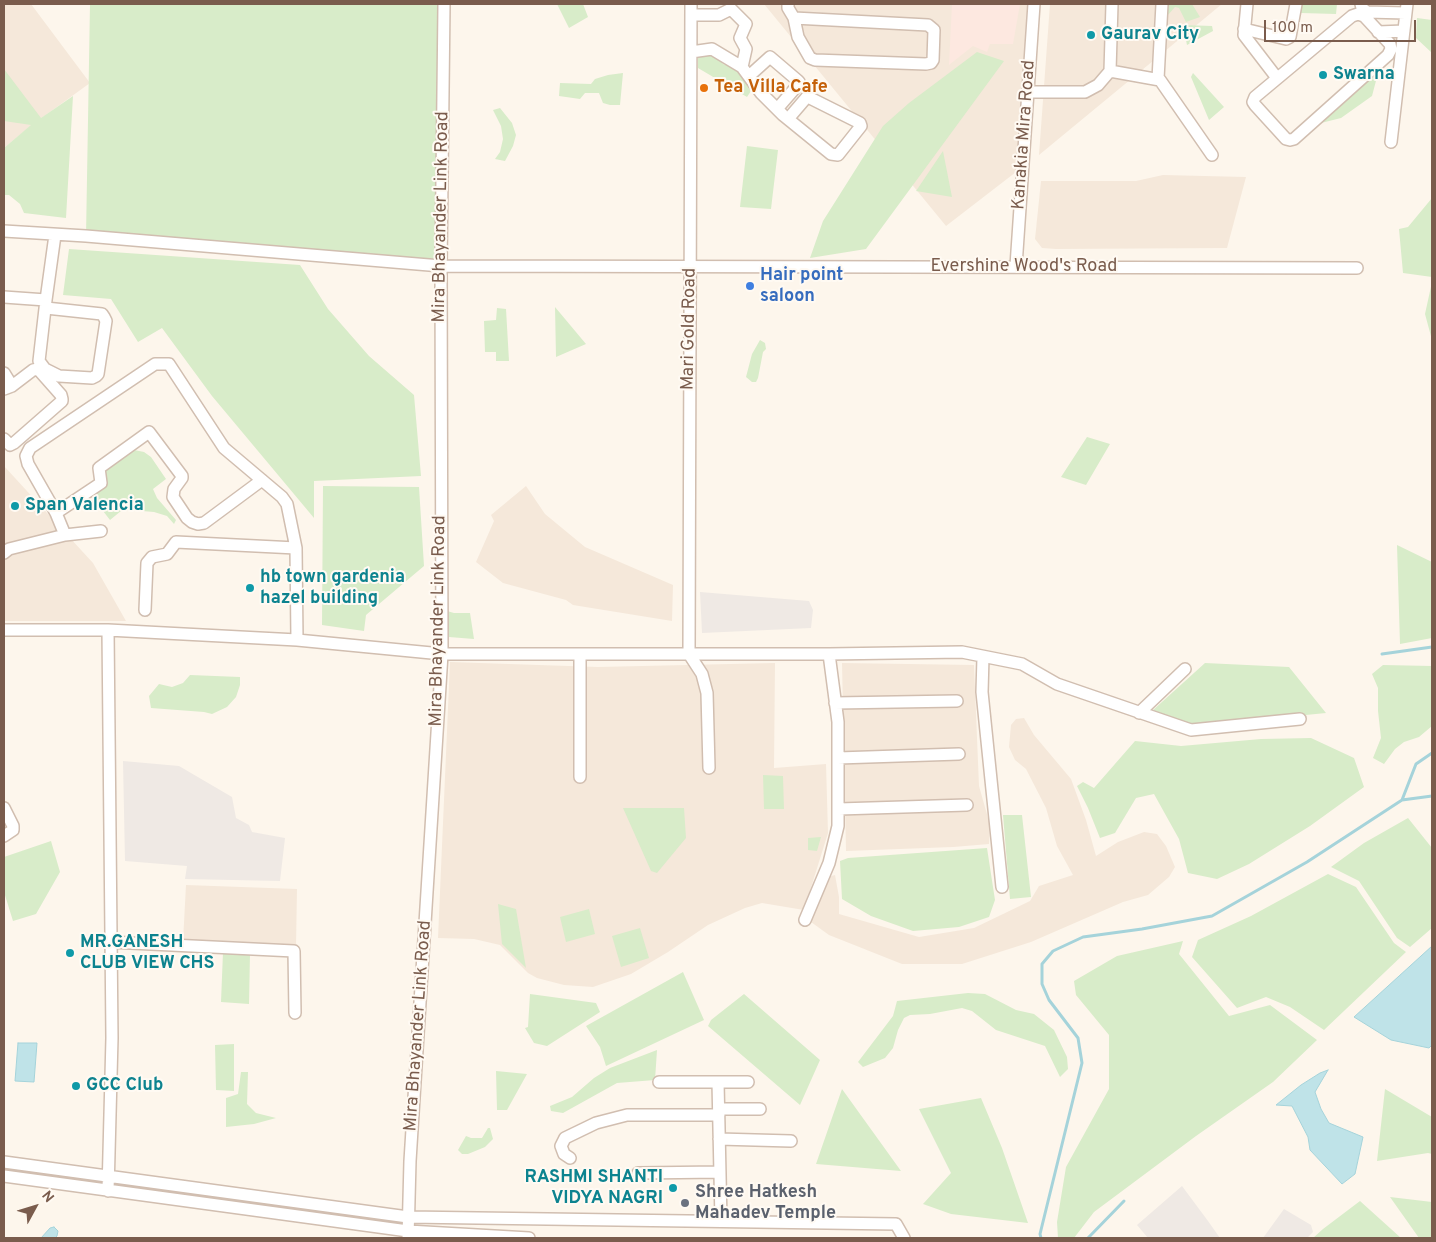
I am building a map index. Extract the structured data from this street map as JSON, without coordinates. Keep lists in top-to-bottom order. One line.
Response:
{"streets":{"street":["Kanakia Mira Road","Mira Bhayander Link Road","Evershine Wood's Road","Mari Gold Road"]},"crossings":[["Kanakia Mira Road","Evershine Wood's Road"],["Mira Bhayander Link Road","Evershine Wood's Road"],["Evershine Wood's Road","Mari Gold Road"]],"places":["Gaurav City","Swarna","Tea Villa Cafe","Hair point saloon","Span Valencia","hb town gardenia hazel building","MR.GANESH CLUB VIEW CHS","GCC Club","RASHMI SHANTI VIDYA NAGRI","Shree Hatkesh Mahadev Temple"],"scale_bar":"100 m","north":"top right"}
